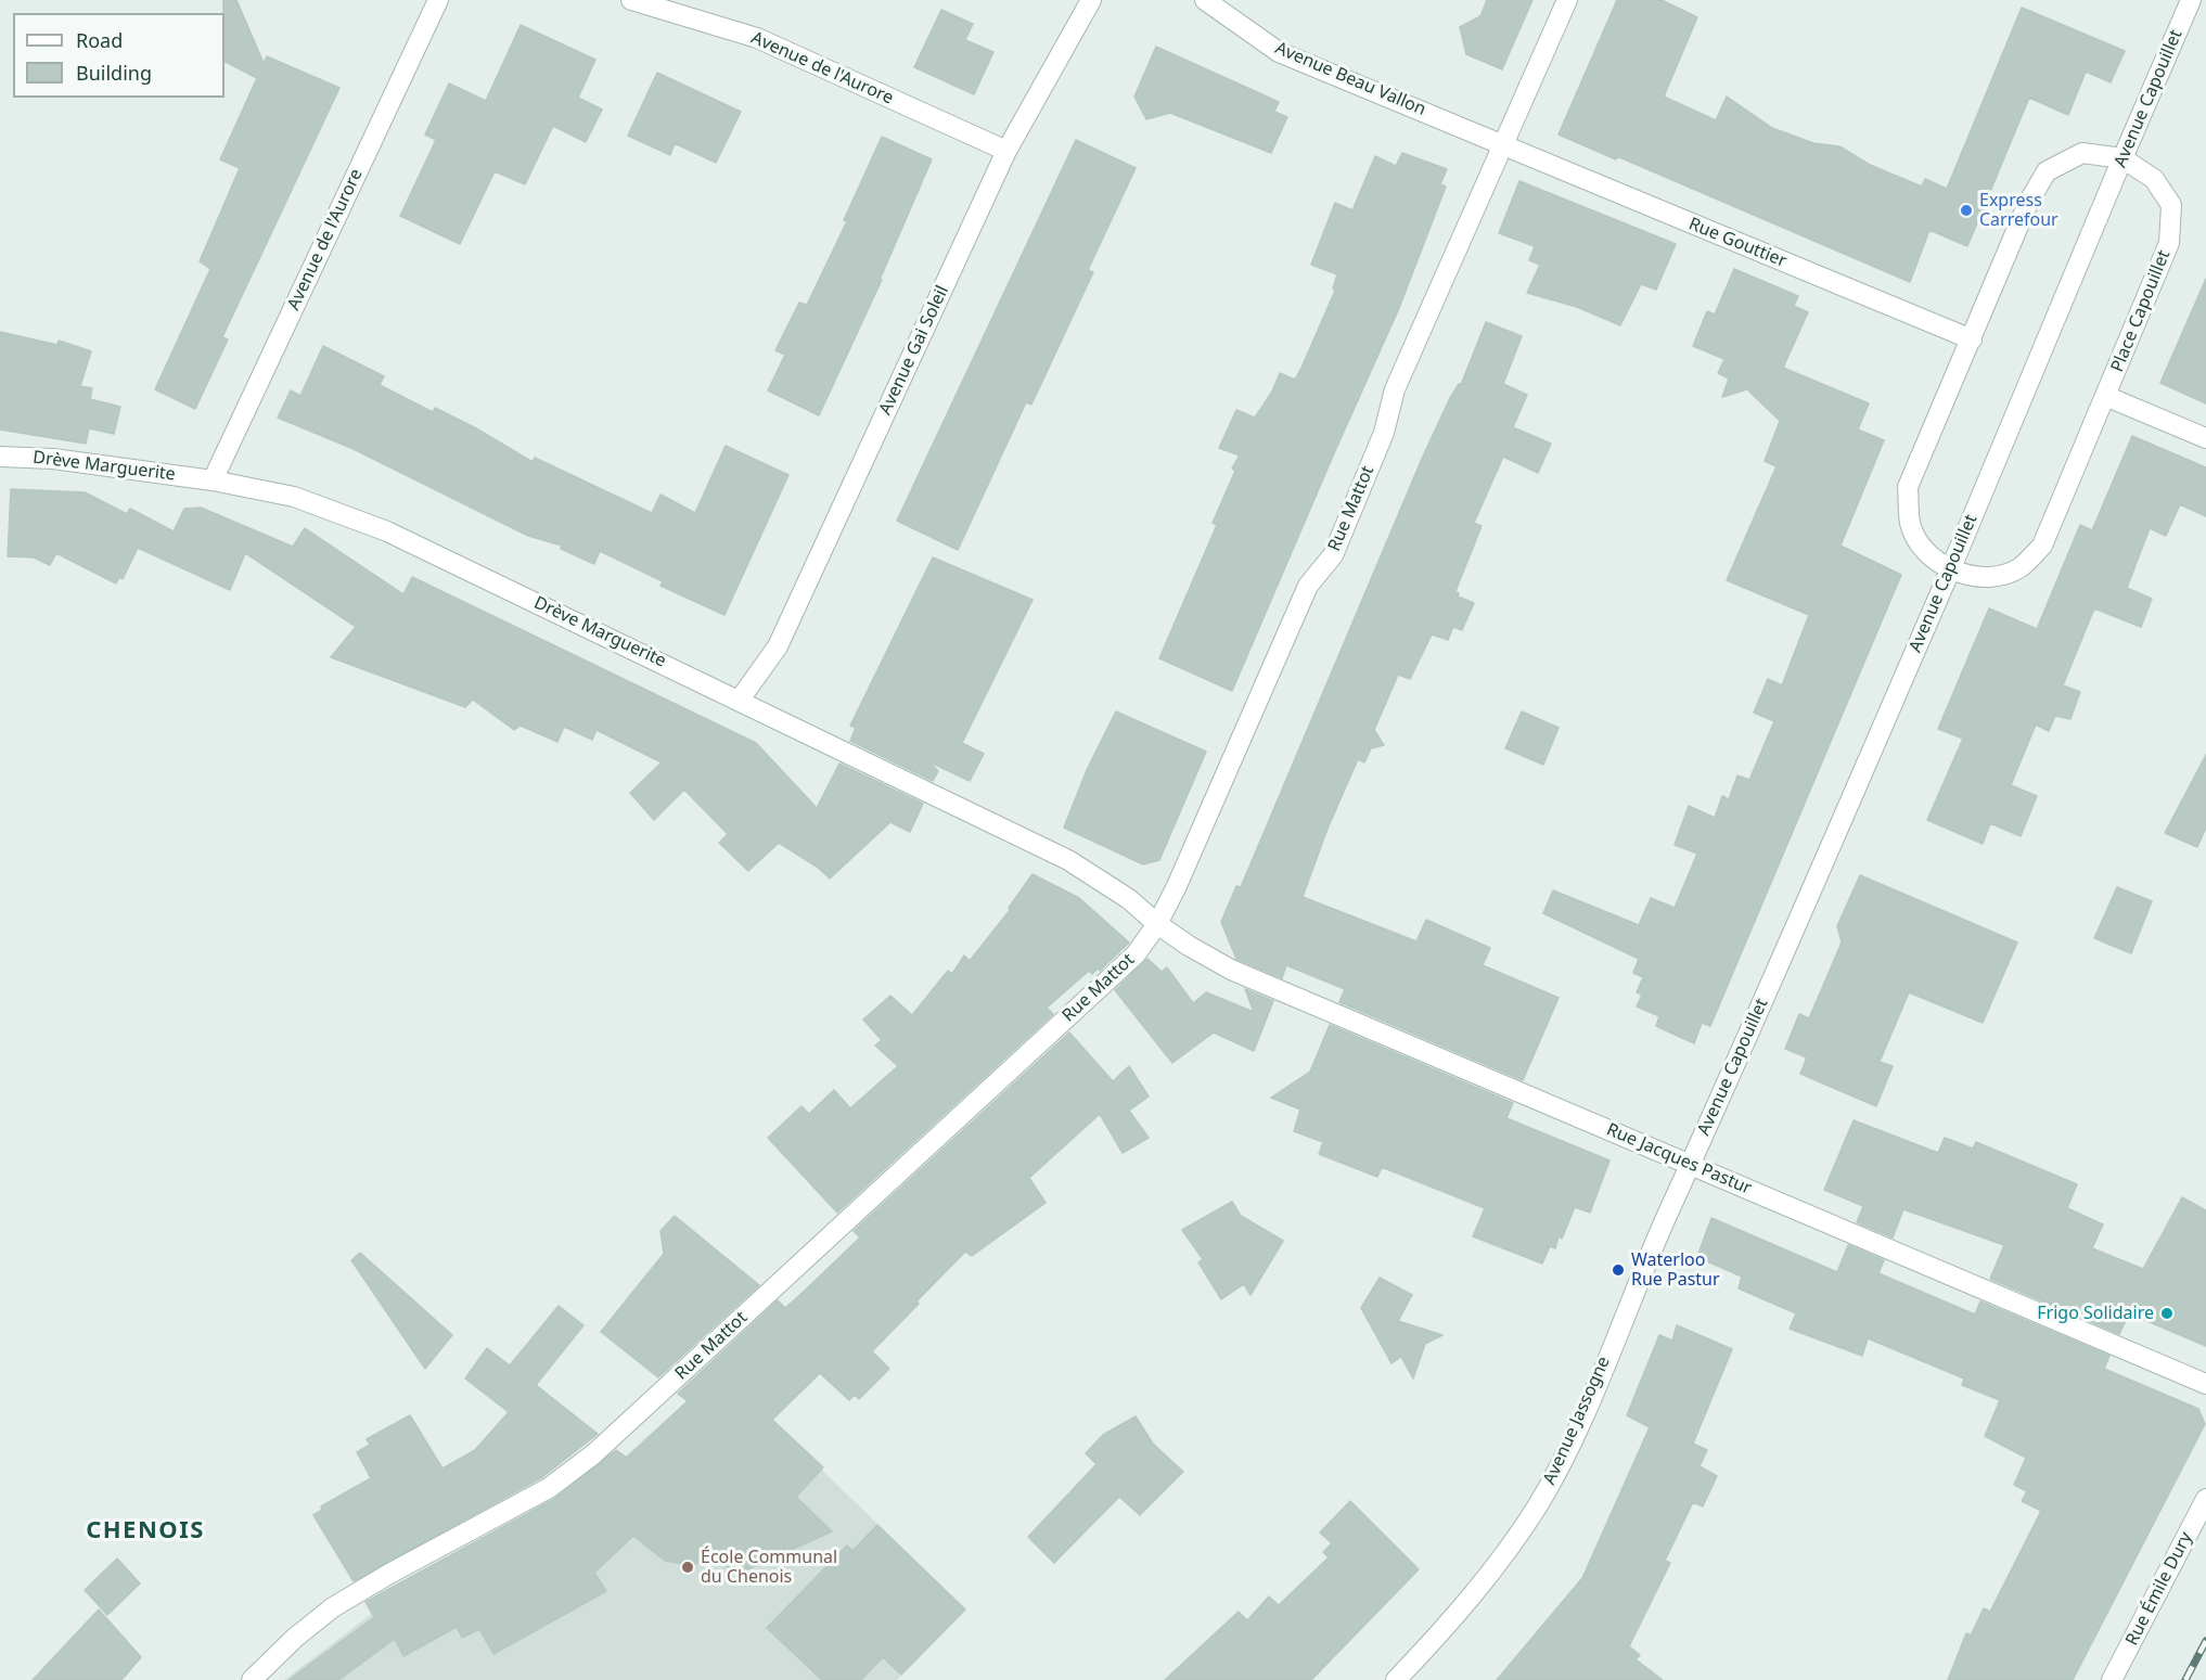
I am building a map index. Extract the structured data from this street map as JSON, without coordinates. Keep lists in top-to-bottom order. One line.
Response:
{"streets":{"street":["Avenue de l'Aurore","Avenue Beau Vallon","Avenue Capouillet","Rue Gouttier","Place Capouillet","Avenue Gai Soleil","Drève Marguerite","Rue Mattot","Rue Jacques Pastur","Avenue Jassogne","Rue Émile Dury"]},"crossings":[["Avenue de l'Aurore","Avenue Gai Soleil"],["Avenue de l'Aurore","Drève Marguerite"],["Avenue Beau Vallon","Rue Gouttier"],["Avenue Beau Vallon","Rue Mattot"],["Avenue Capouillet","Place Capouillet"],["Avenue Capouillet","Rue Jacques Pastur"],["Avenue Capouillet","Avenue Jassogne"],["Rue Gouttier","Place Capouillet"],["Rue Gouttier","Rue Mattot"],["Avenue Gai Soleil","Drève Marguerite"],["Drève Marguerite","Rue Mattot"],["Drève Marguerite","Rue Jacques Pastur"],["Rue Mattot","Rue Jacques Pastur"],["Rue Jacques Pastur","Avenue Jassogne"]],"districts":["CHENOIS"],"places":["Express Carrefour","Waterloo Rue Pastur","Frigo Solidaire","École Communal du Chenois"],"legend":["Road","Building"]}
